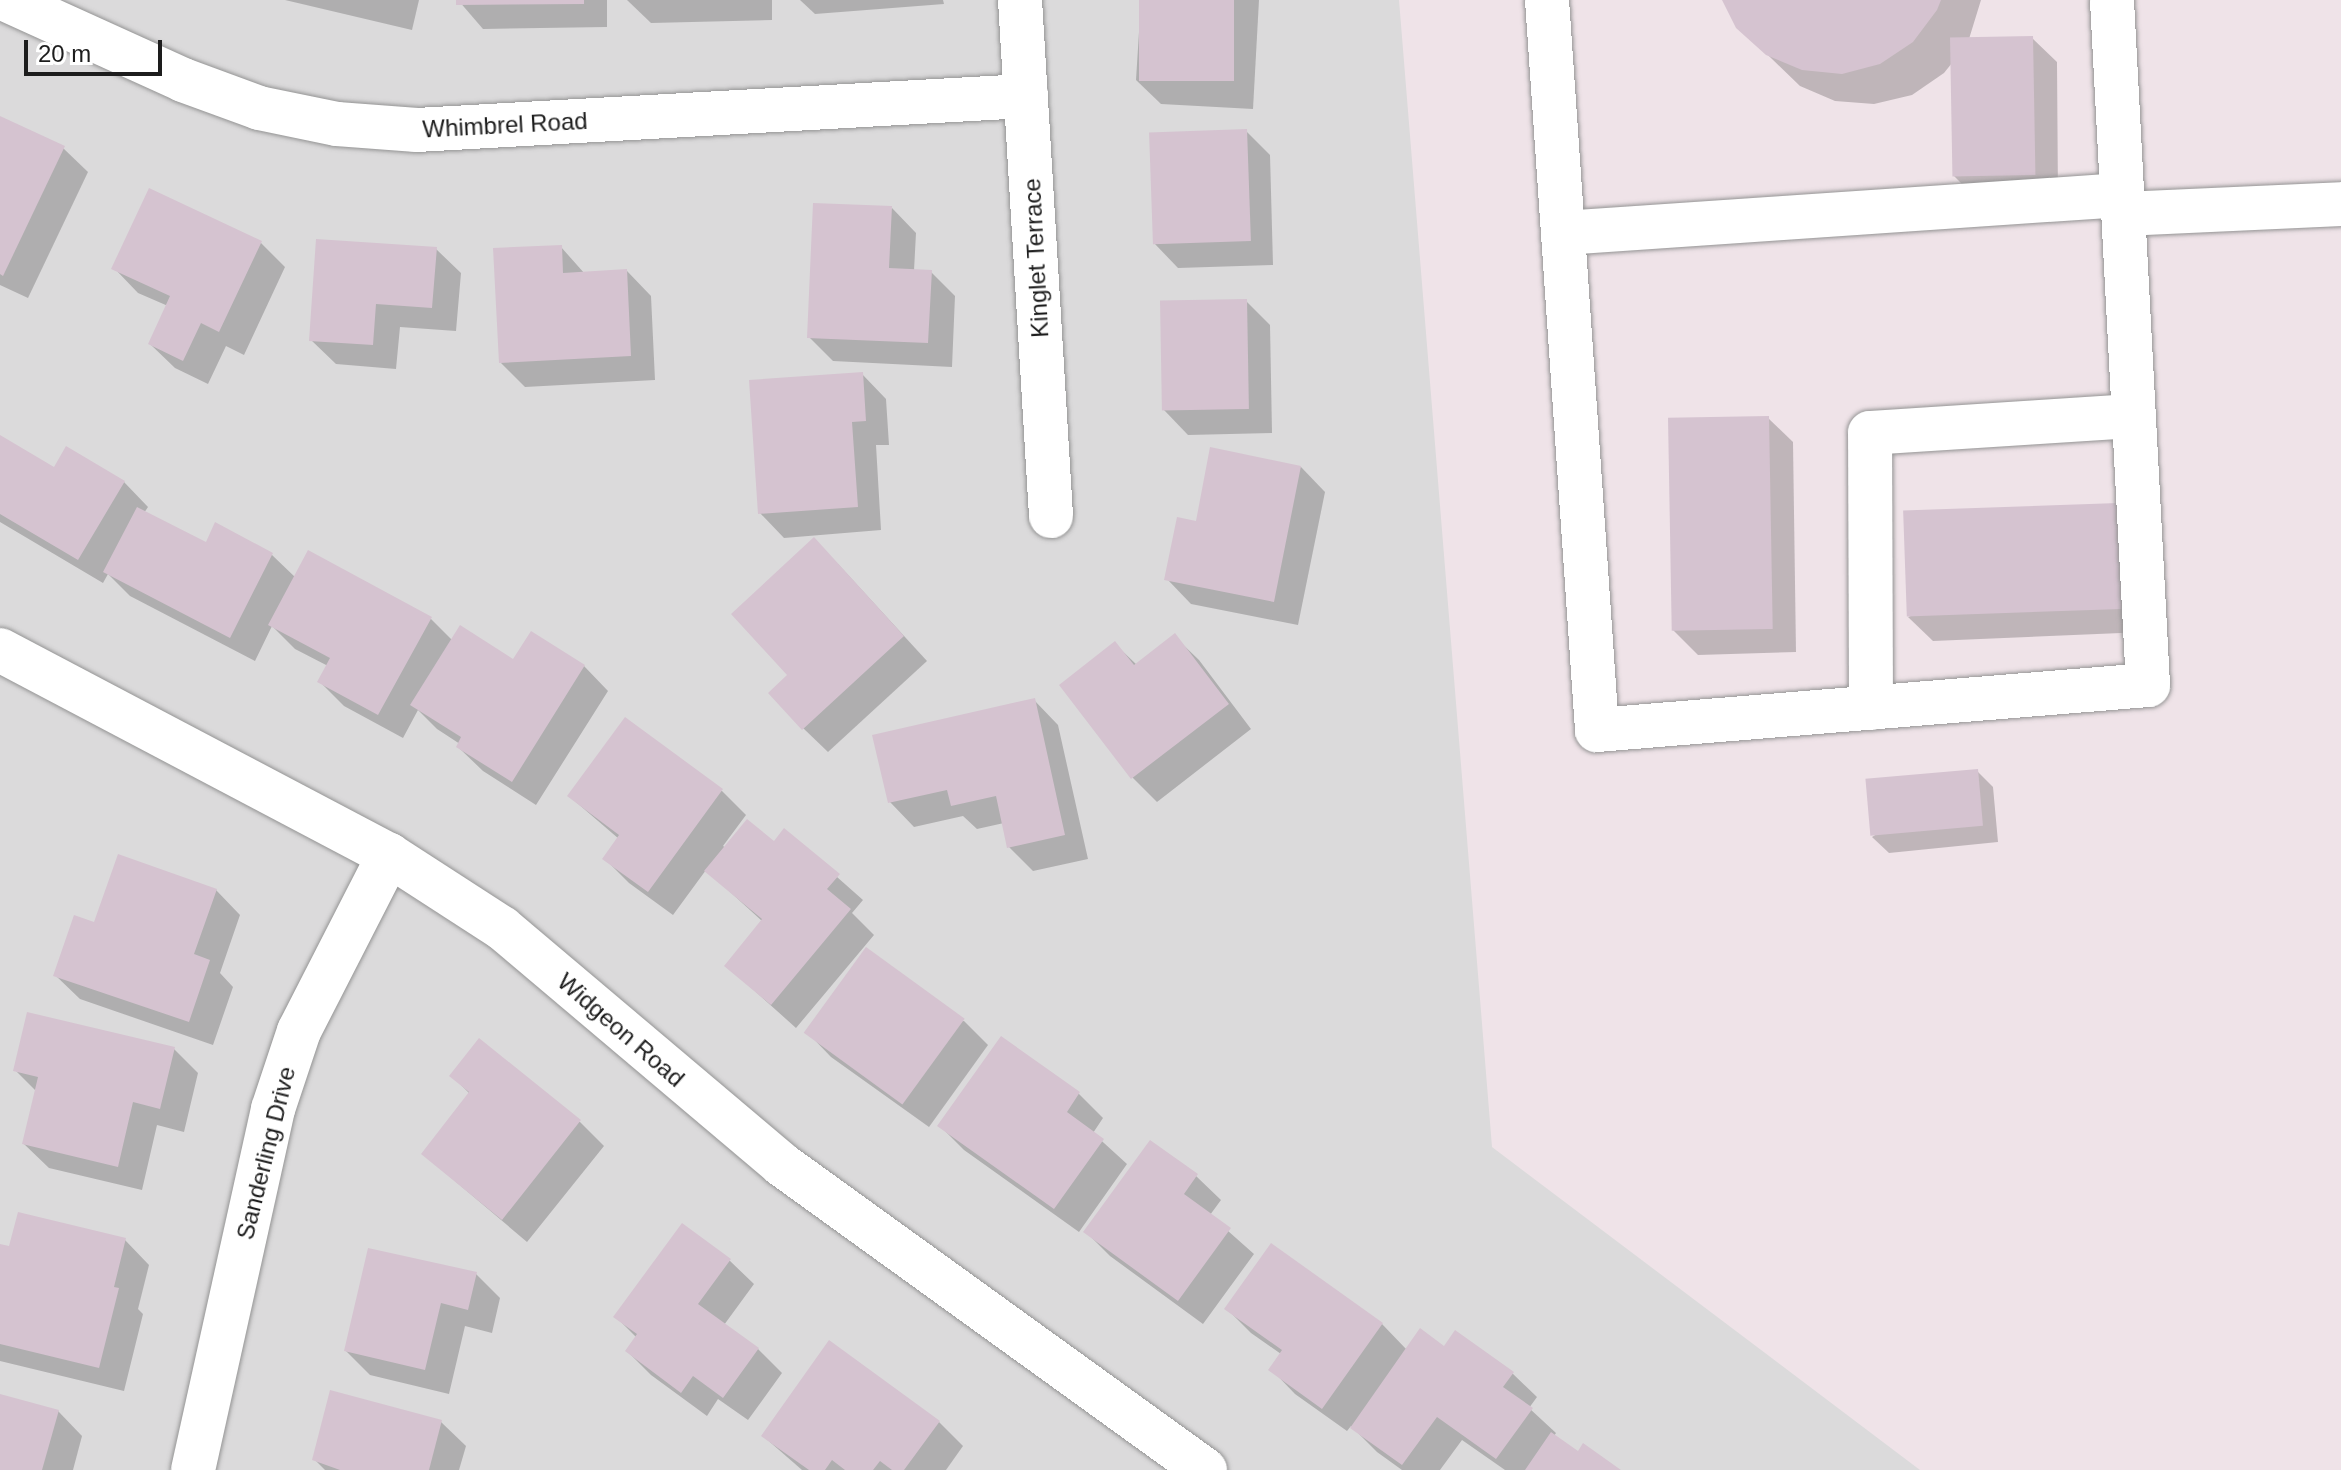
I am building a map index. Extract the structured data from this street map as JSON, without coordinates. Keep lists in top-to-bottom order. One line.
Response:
{"streets":{"street":["Whimbrel Road","Kinglet Terrace","Widgeon Road","Sanderling Drive"]},"crossings":[["Whimbrel Road","Kinglet Terrace"],["Widgeon Road","Sanderling Drive"]],"scale_bar":"20 m"}
